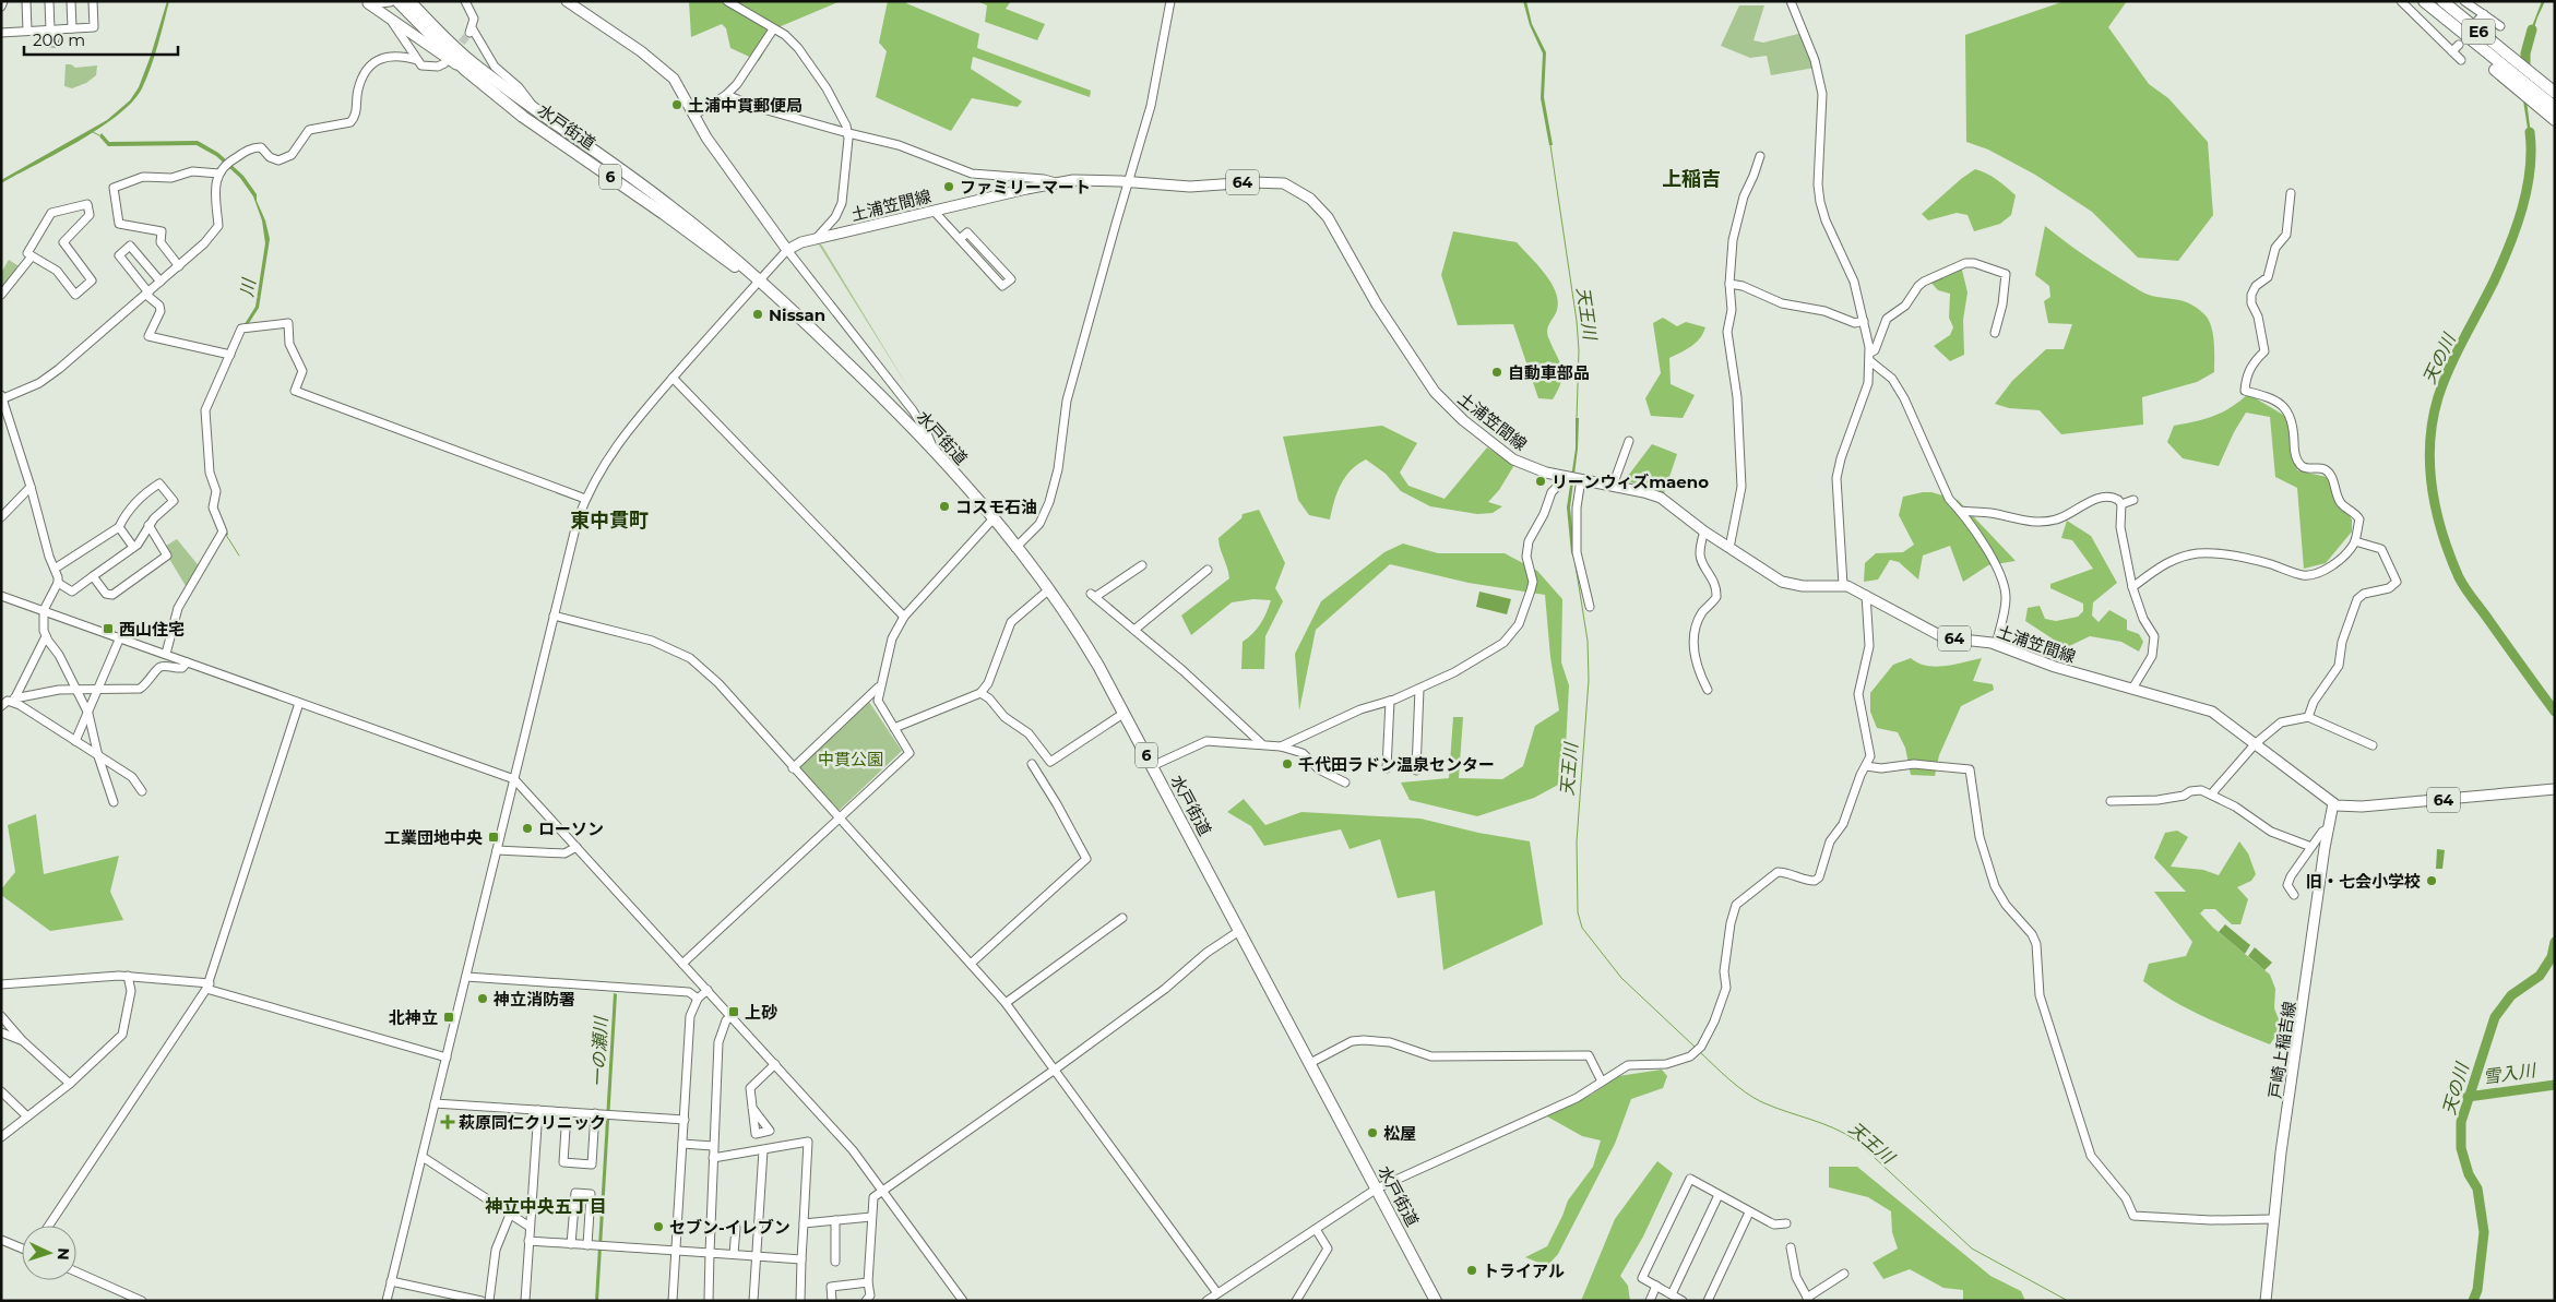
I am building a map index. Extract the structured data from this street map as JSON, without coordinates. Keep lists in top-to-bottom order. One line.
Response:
{"streets":{"highway":["E6","水戸街道","6"],"main road":["64","土浦笠間線","戸崎上稲吉線"]},"crossings":[["64","土浦笠間線"],["64","戸崎上稲吉線"],["土浦笠間線","戸崎上稲吉線"]],"districts":["上稲吉","東中貫町","神立中央五丁目"],"water":["川","天王川","天の川","一の瀬川","雪入川"],"parks":["中貫公園"],"places":{"other":["土浦中貫郵便局","ファミリーマート","Nissan","自動車部品","リーンウィズmaeno","コスモ石油","千代田ラドン温泉センター","ローソン","旧・七会小学校","神立消防署","松屋","セブン-イレブン","トライアル"],"transit":["西山住宅","工業団地中央","上砂","北神立"],"health":["萩原同仁クリニック"]},"scale_bar":"200 m","north":"right"}
